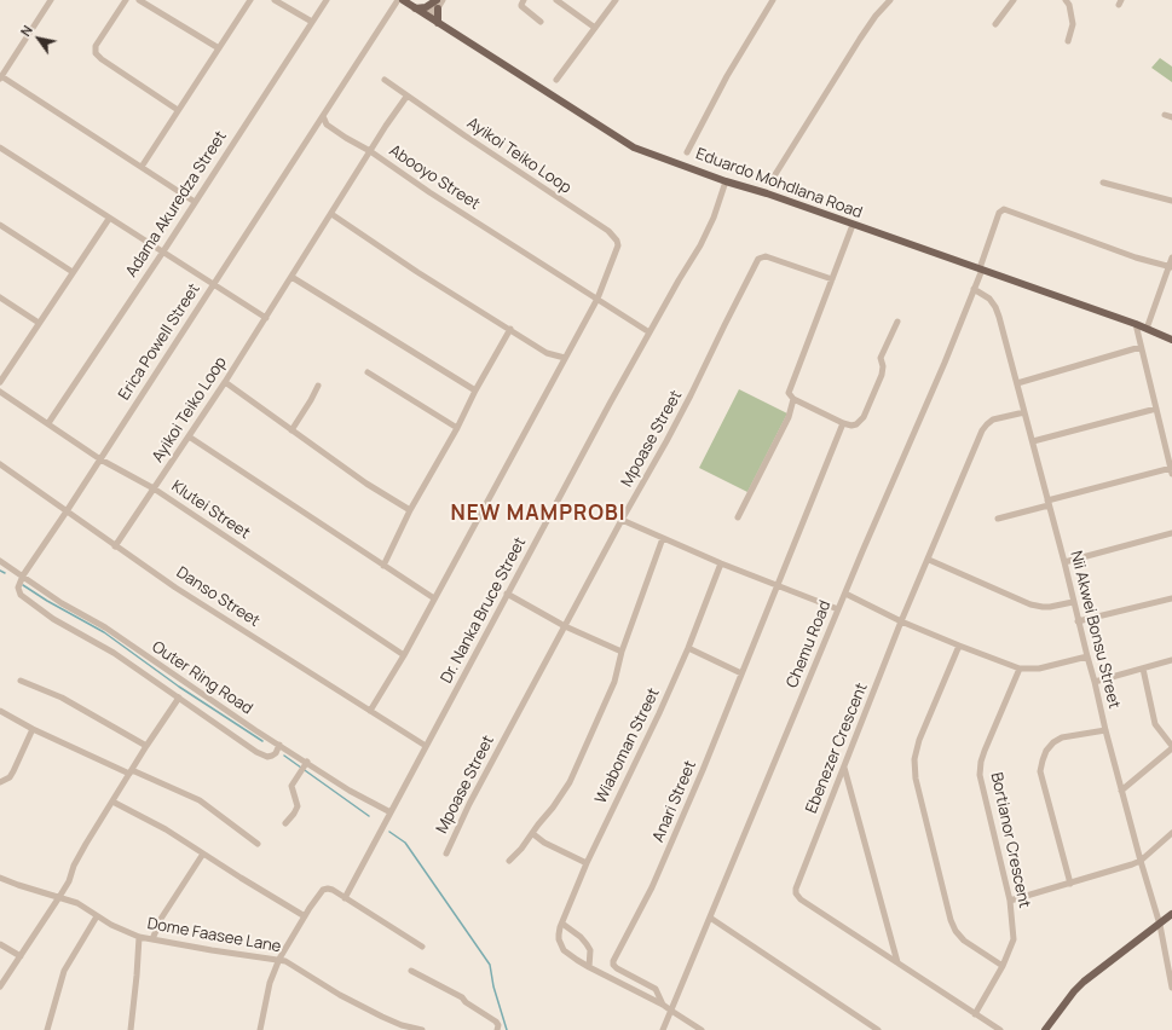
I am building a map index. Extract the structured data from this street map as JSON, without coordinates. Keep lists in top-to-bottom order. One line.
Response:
{"streets":{"main road":["Eduardo Mohdlana Road"],"street":["Ayikoi Teiko Loop","Abooyo Street","Adama Akuredza Street","Erica Powell Street","Mpoase Street","Klutei Street","Danso Street","Dr. Nanka Bruce Street","Nii Akwei Bonsu Street","Chemu Road","Outer Ring Road","Wiaboman Street","Ebenezer Crescent","Anari Street","Bortianor Crescent","Dome Faasee Lane"]},"crossings":[["Ayikoi Teiko Loop","Abooyo Street"],["Ayikoi Teiko Loop","Klutei Street"],["Ayikoi Teiko Loop","Danso Street"],["Abooyo Street","Erica Powell Street"],["Abooyo Street","Dr. Nanka Bruce Street"],["Eduardo Mohdlana Road","Dr. Nanka Bruce Street"],["Eduardo Mohdlana Road","Chemu Road"],["Adama Akuredza Street","Klutei Street"],["Erica Powell Street","Klutei Street"],["Erica Powell Street","Danso Street"],["Erica Powell Street","Outer Ring Road"],["Danso Street","Dr. Nanka Bruce Street"],["Dr. Nanka Bruce Street","Outer Ring Road"],["Nii Akwei Bonsu Street","Chemu Road"],["Nii Akwei Bonsu Street","Ebenezer Crescent"],["Ebenezer Crescent","Bortianor Crescent"]],"districts":["NEW MAMPROBI"],"north":"top left"}
